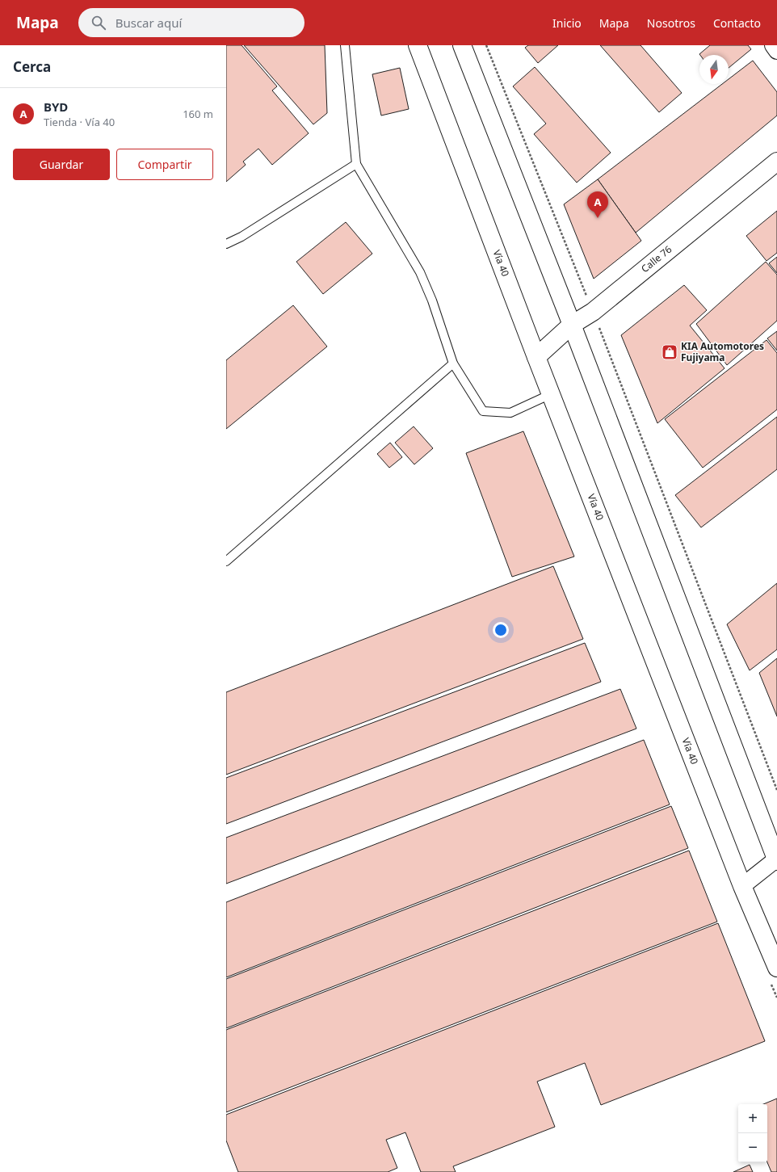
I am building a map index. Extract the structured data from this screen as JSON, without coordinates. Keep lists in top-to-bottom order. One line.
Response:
{"streets":{"main road":["Calle 76","Vía 40"]},"crossings":[["Calle 76","Vía 40"]],"places":{"shop":["KIA Automotores Fujiyama"]},"north":"bottom","page":{"header":"Mapa","search":"Buscar aquí","nav":["Inicio","Mapa","Nosotros","Contacto"],"heading":"Cerca","list":[{"mark":"A","name":"BYD","note":"Tienda · Vía 40","value":"160 m"}],"buttons":["Guardar","Compartir"],"pins":"A","map_buttons":["+","−"]}}
